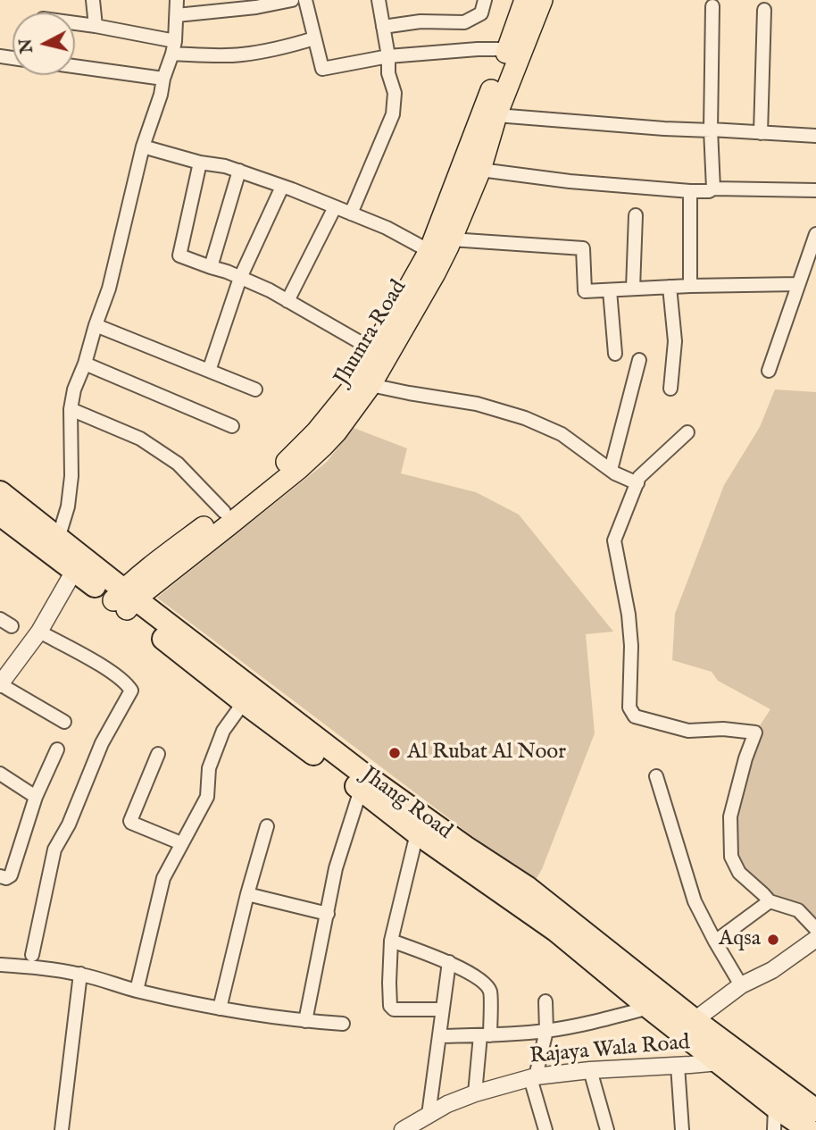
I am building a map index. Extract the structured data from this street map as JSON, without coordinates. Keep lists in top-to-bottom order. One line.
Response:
{"streets":{"highway":["Jhang Road"],"main road":["Jhumra Road"],"street":["Rajaya Wala Road"]},"crossings":[["Jhumra Road","Jhang Road"],["Jhang Road","Rajaya Wala Road"]],"places":["Al Rubat Al Noor","Aqsa"],"north":"left"}
